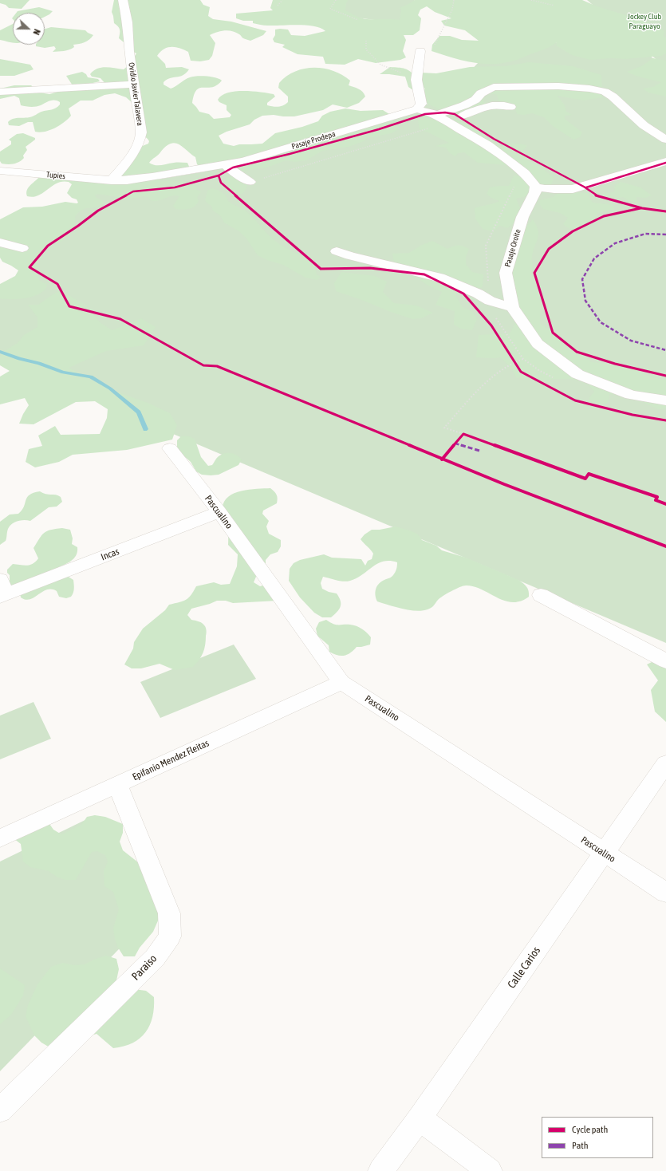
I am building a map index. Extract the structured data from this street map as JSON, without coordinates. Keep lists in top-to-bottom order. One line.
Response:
{"streets":{"street":["Ovidio Javier Talavera","Pasaje Prodepa","Tupies","Pasaje Oroite","Pascualino","Incas","Epifanio Mendez Fleitas","Paraiso","Calle Carios"]},"crossings":[["Ovidio Javier Talavera","Pasaje Prodepa"],["Ovidio Javier Talavera","Tupies"],["Pasaje Prodepa","Tupies"],["Pascualino","Incas"],["Pascualino","Epifanio Mendez Fleitas"],["Pascualino","Calle Carios"],["Epifanio Mendez Fleitas","Paraiso"]],"parks":["Jockey Club Paraguayo"],"legend":["Cycle path","Path"],"north":"right"}
